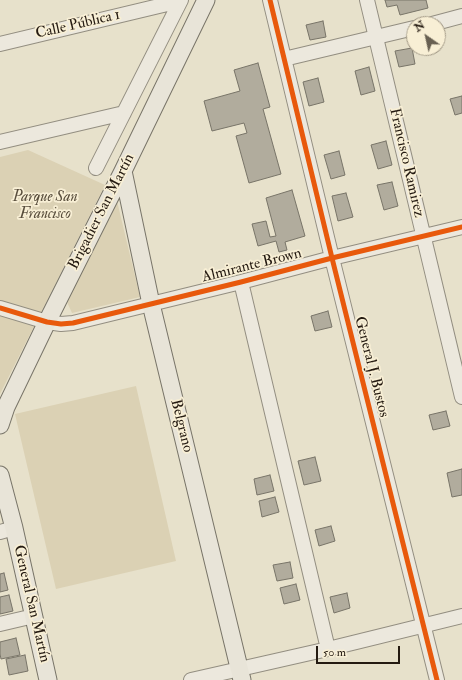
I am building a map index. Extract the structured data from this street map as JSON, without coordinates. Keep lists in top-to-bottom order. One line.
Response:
{"streets":{"main road":["Brigadier San Martín","Belgrano","General San Martín"],"street":["Calle Pública 1","Francisco Ramirez","Almirante Brown","General J. Bustos"]},"crossings":[["Francisco Ramirez","Almirante Brown"],["Brigadier San Martín","Almirante Brown"],["Brigadier San Martín","Belgrano"],["Almirante Brown","General J. Bustos"],["Almirante Brown","Belgrano"]],"parks":["Parque San Francisco"],"scale_bar":"50 m","north":"top left"}
